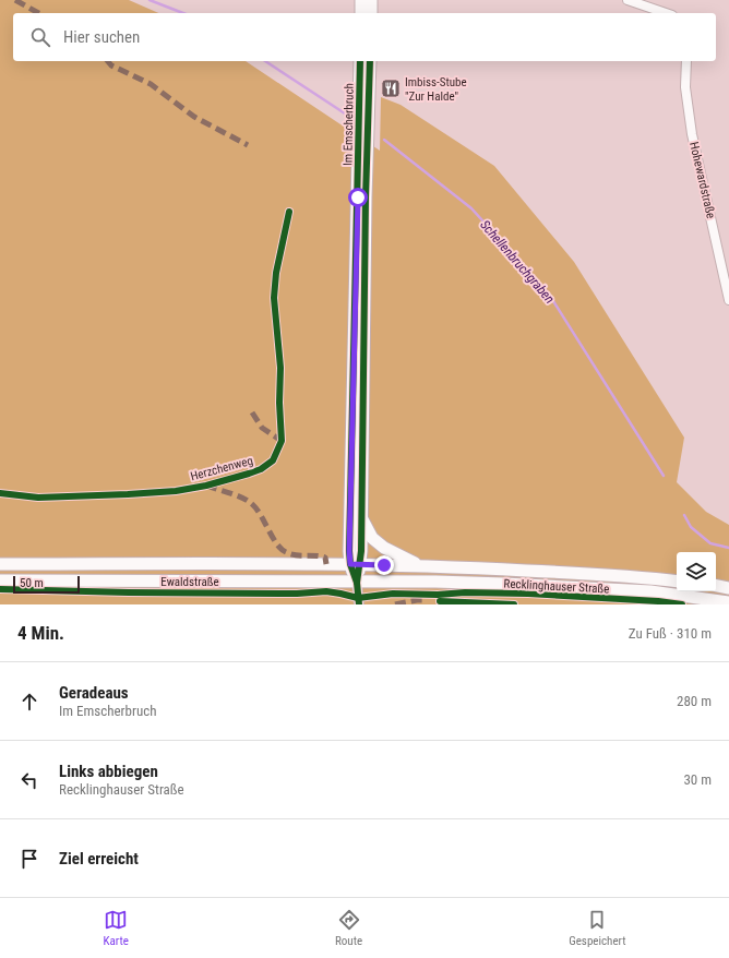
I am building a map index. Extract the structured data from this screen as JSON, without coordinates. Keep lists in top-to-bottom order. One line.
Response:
{"streets":{"main road":["Im Emscherbruch","Ewaldstraße","Recklinghauser Straße"],"street":["Hohewardstraße"],"cycle path":["Herzchenweg"]},"crossings":[["Im Emscherbruch","Ewaldstraße"],["Im Emscherbruch","Recklinghauser Straße"],["Ewaldstraße","Recklinghauser Straße"]],"water":["Schellenbruchgraben"],"places":{"restaurant":["Imbiss-Stube \"Zur Halde\""]},"scale_bar":"50 m","page":{"search":"Hier suchen","scale":"50 m","heading":["4 Min.","Zu Fuß · 310 m"],"list":[["Geradeaus","Im Emscherbruch","280 m"],["Links abbiegen","Recklinghauser Straße","30 m"],"Ziel erreicht"],"nav":["Karte","Route","Gespeichert"]}}
